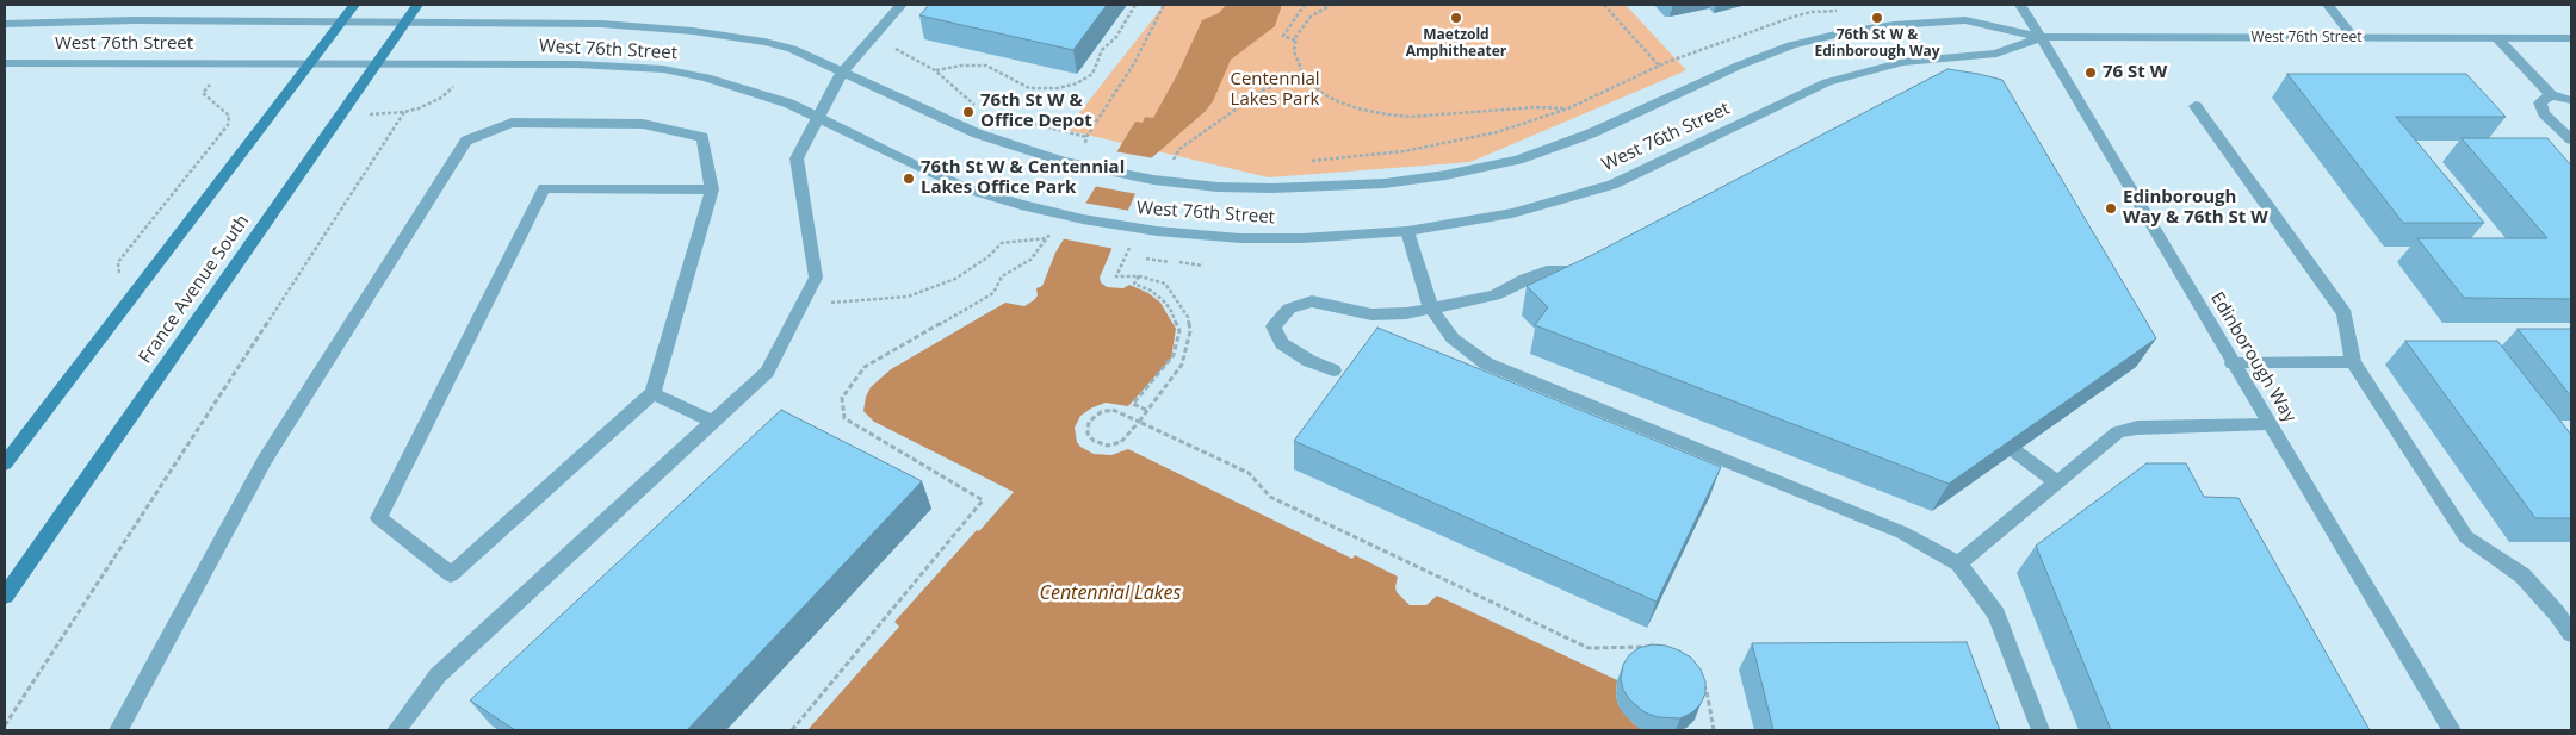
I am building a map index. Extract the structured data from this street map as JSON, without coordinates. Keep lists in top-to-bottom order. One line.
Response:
{"streets":{"main road":["France Avenue South"],"street":["West 76th Street","Edinborough Way"]},"crossings":[["West 76th Street","France Avenue South"],["West 76th Street","Edinborough Way"]],"water":["Centennial Lakes"],"parks":["Centennial Lakes Park"],"places":["Maetzold Amphitheater","76th St W & Edinborough Way","76 St W","76th St W & Office Depot","76th St W & Centennial Lakes Office Park","Edinborough Way & 76th St W"]}
